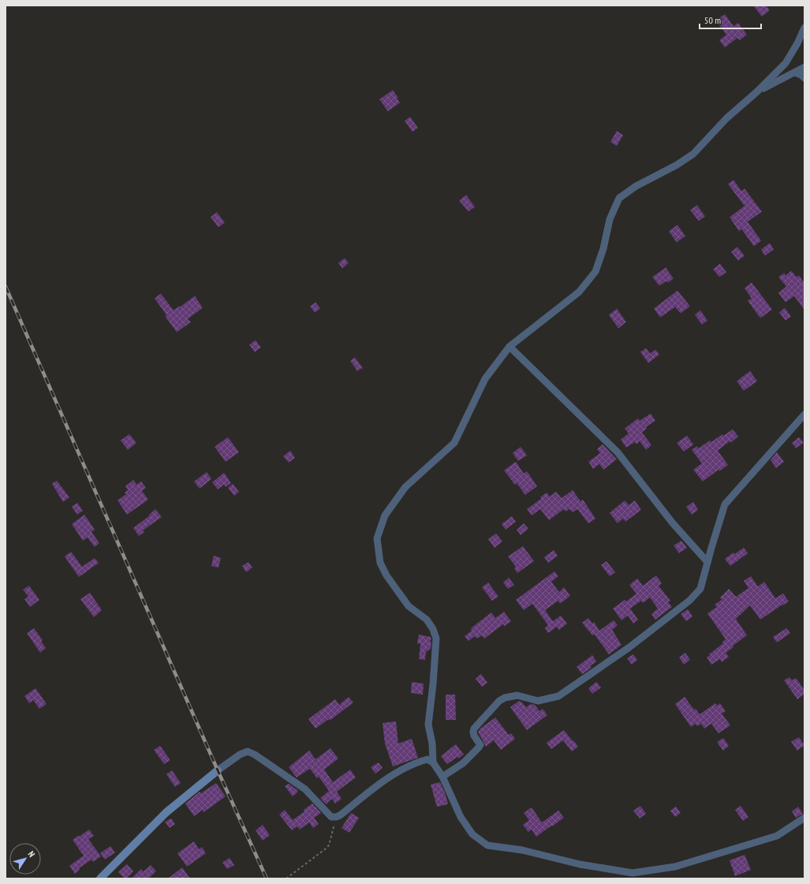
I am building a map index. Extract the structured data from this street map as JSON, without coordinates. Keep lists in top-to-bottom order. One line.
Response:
{"scale_bar":"50 m","north":"top right"}
